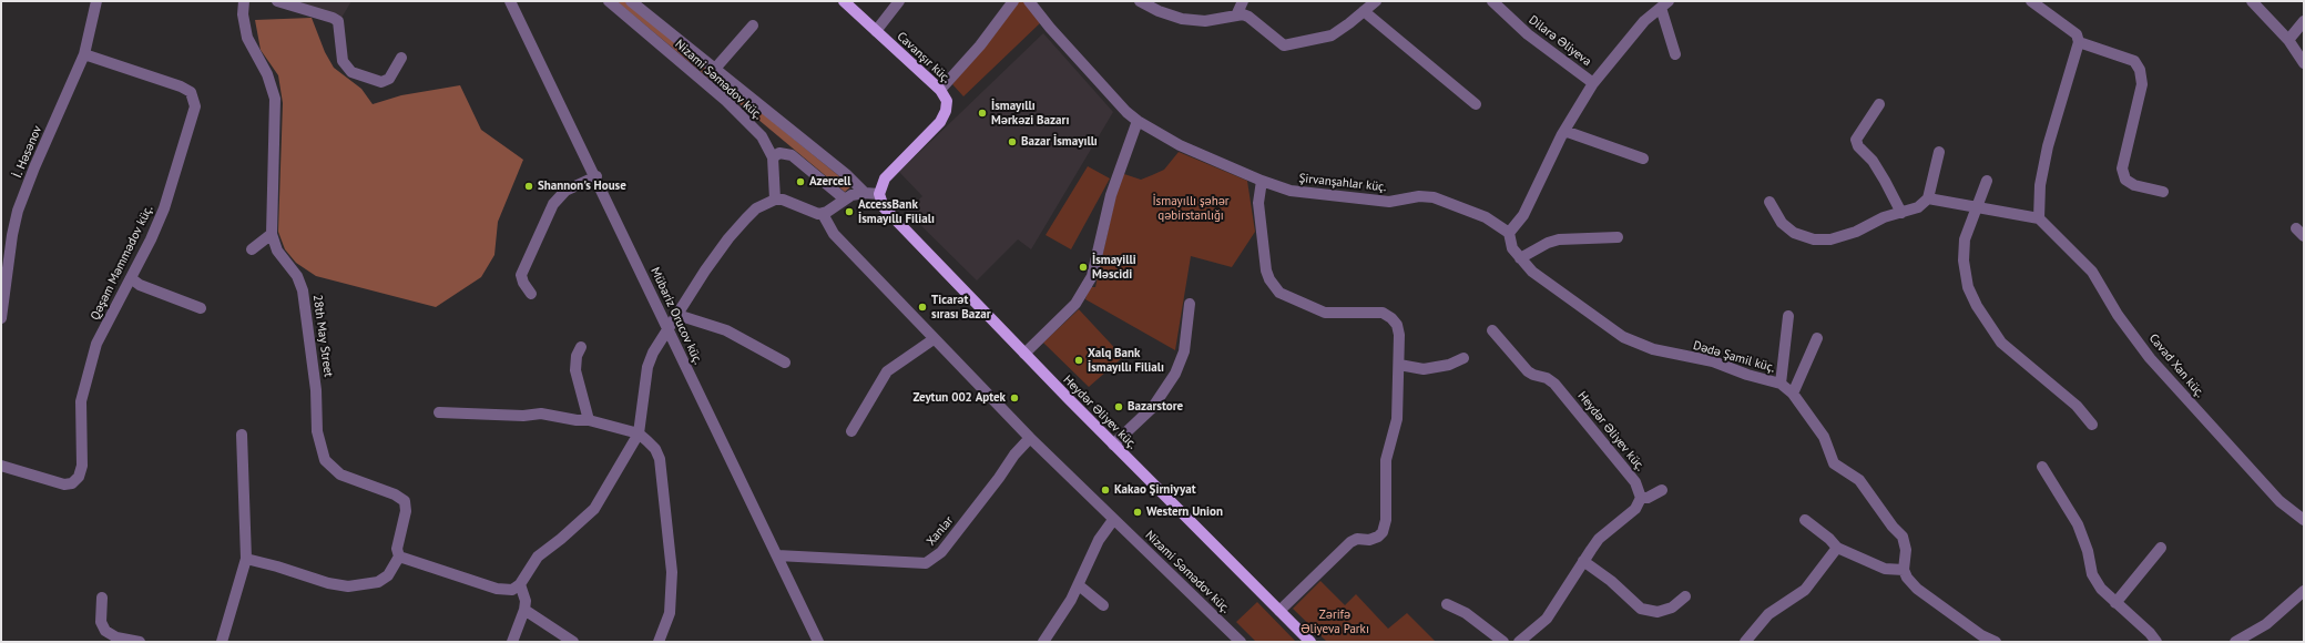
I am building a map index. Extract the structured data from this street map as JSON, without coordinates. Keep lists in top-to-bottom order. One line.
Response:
{"streets":{"main road":["Cavanşır küç.","Heydər Əliyev küç."],"street":["Dilarə Əliyeva","Nizami Səmədov küç.","İ. Həsənov","Şirvanşahlar küç.","Qəşəm Məmmədov küç.","Mübariz Orucov küç.","28th May Street","Dədə Şamil küç.","Cavad Xan küç.","Xanlar"]},"crossings":[["Cavanşır küç.","Heydər Əliyev küç."],["Nizami Səmədov küç.","Xanlar"],["İ. Həsənov","Qəşəm Məmmədov küç."],["Şirvanşahlar küç.","Dədə Şamil küç."],["Mübariz Orucov küç.","Xanlar"]],"parks":["İsmayıllı şəhər qəbirstanlığı","Zərifə Əliyeva Parkı"],"places":["İsmayıllı Mərkəzi Bazarı","Bazar İsmayıllı","Azercell","Shannon's House","AccessBank İsmayıllı Filialı","İsmayilli Məscidi","Ticarət sırası Bazar","Xalq Bank İsmayıllı Filialı","Zeytun 002 Aptek","Bazarstore","Kakao Şirniyyat","Western Union"]}
